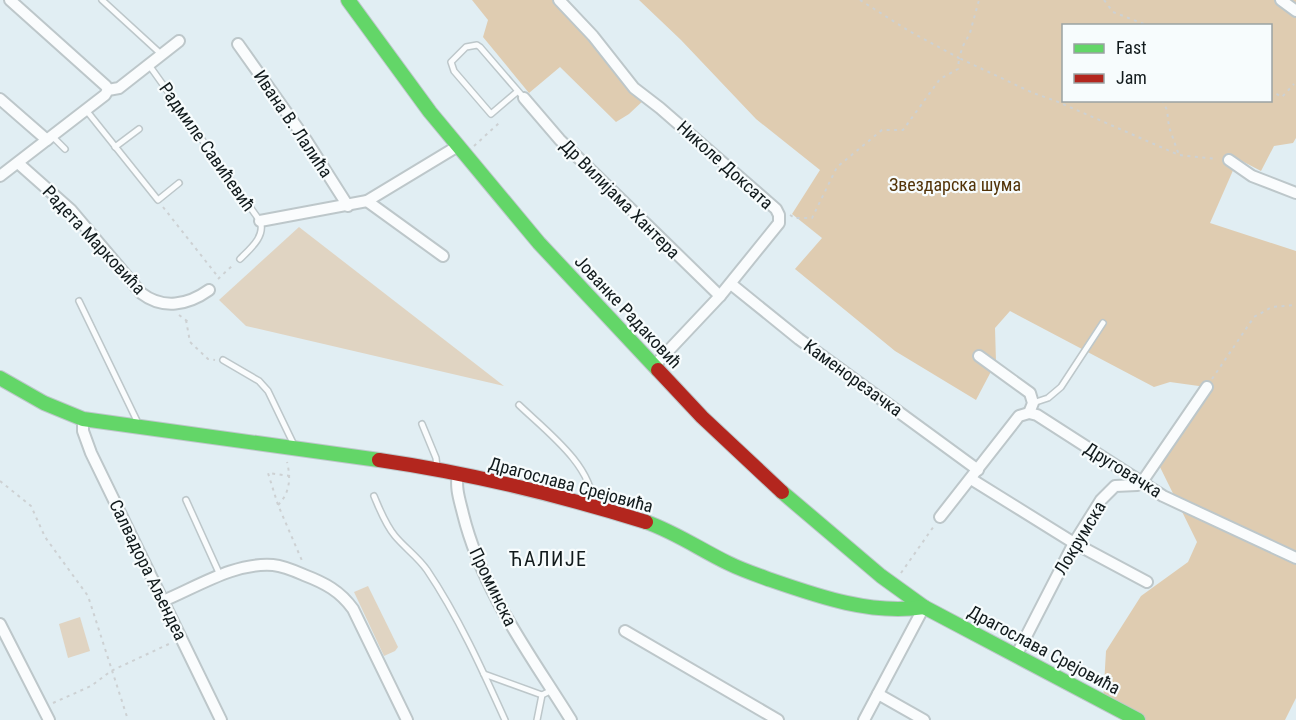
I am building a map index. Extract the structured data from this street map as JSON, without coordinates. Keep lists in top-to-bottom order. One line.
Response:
{"streets":{"main road":["Јованке Радаковић","Драгослава Срејовића"],"street":["Ивана В. Лалића","Николе Доксата","Др Вилијама Хантера","Радета Марковића","Каменорезачка","Друговачка","Локрумска","Салвадора Аљендеа","Проминска"],"lane":["Радмиле Савићевић"]},"crossings":[["Николе Доксата","Др Вилијама Хантера"],["Николе Доксата","Јованке Радаковић"],["Николе Доксата","Каменорезачка"],["Јованке Радаковић","Драгослава Срејовића"],["Друговачка","Локрумска"],["Драгослава Срејовића","Локрумска"],["Драгослава Срејовића","Салвадора Аљендеа"],["Драгослава Срејовића","Проминска"]],"districts":["ЋАЛИЈЕ"],"parks":["Звездарска шума"],"legend":["Fast","Jam"]}
